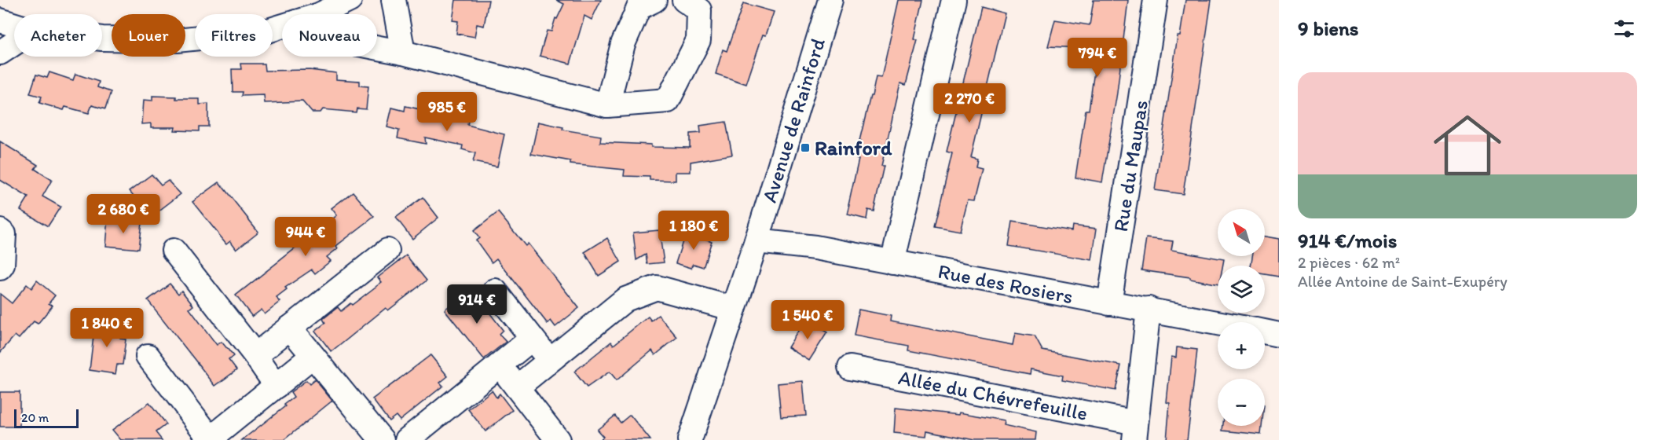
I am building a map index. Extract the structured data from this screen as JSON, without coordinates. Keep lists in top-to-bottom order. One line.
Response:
{"streets":{"street":["Avenue de Rainford","Rue du Maupas","Rue des Rosiers","Allée du Chévrefeuille"]},"crossings":[["Avenue de Rainford","Rue des Rosiers"],["Rue du Maupas","Rue des Rosiers"]],"places":{"transit":["Rainford"]},"scale_bar":"20 m","north":"top left","page":{"heading":"9 biens","chip":["Acheter","Louer","Filtres","Nouveau"],"price":["794 €","2 270 €","985 €","2 680 €","1 180 €","944 €","914 €","1 540 €","1 840 €"],"list":[{"name":"914 €/mois","note":"2 pièces · 62 m² · Allée Antoine de Saint-Exupéry"}],"map_buttons":["+","−"],"scale":"20 m"}}
